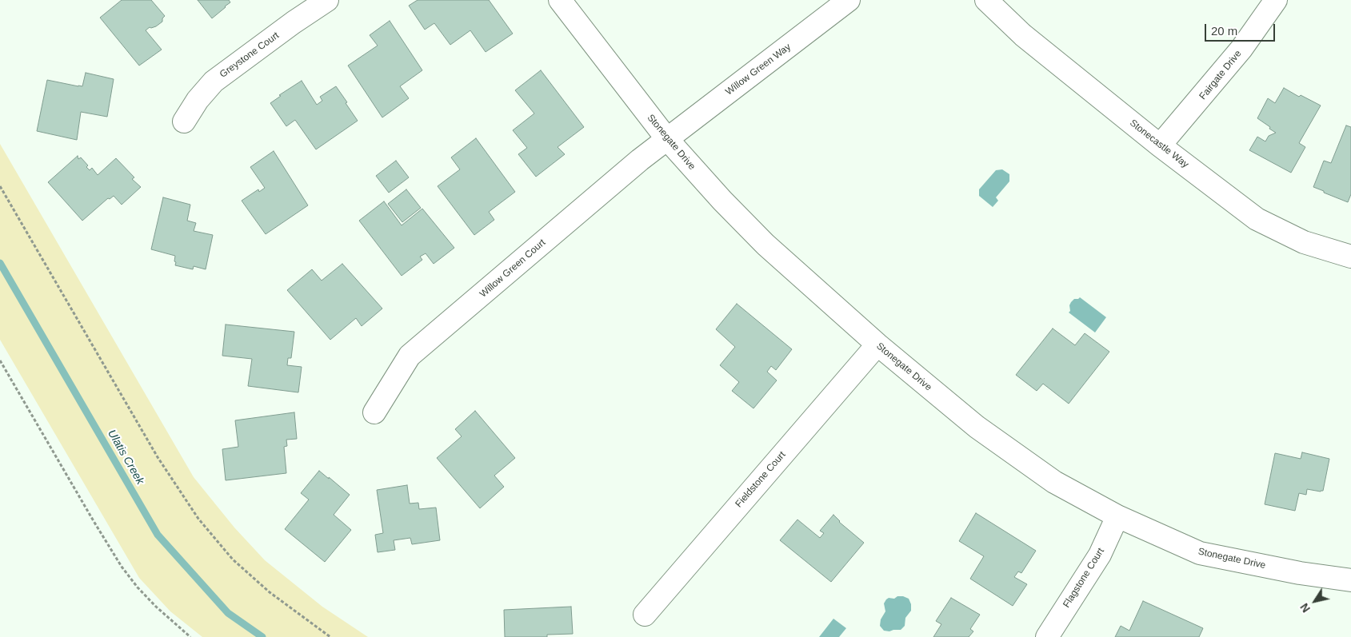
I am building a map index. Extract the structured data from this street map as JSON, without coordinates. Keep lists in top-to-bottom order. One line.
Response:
{"streets":{"street":["Greystone Court","Willow Green Way","Fairgate Drive","Stonegate Drive","Stonecastle Way","Willow Green Court","Fieldstone Court","Flagstone Court"]},"crossings":[["Willow Green Way","Stonegate Drive"],["Willow Green Way","Willow Green Court"],["Fairgate Drive","Stonecastle Way"],["Stonegate Drive","Willow Green Court"],["Stonegate Drive","Fieldstone Court"],["Stonegate Drive","Flagstone Court"]],"water":["Ulatis Creek"],"scale_bar":"20 m","north":"bottom left"}
